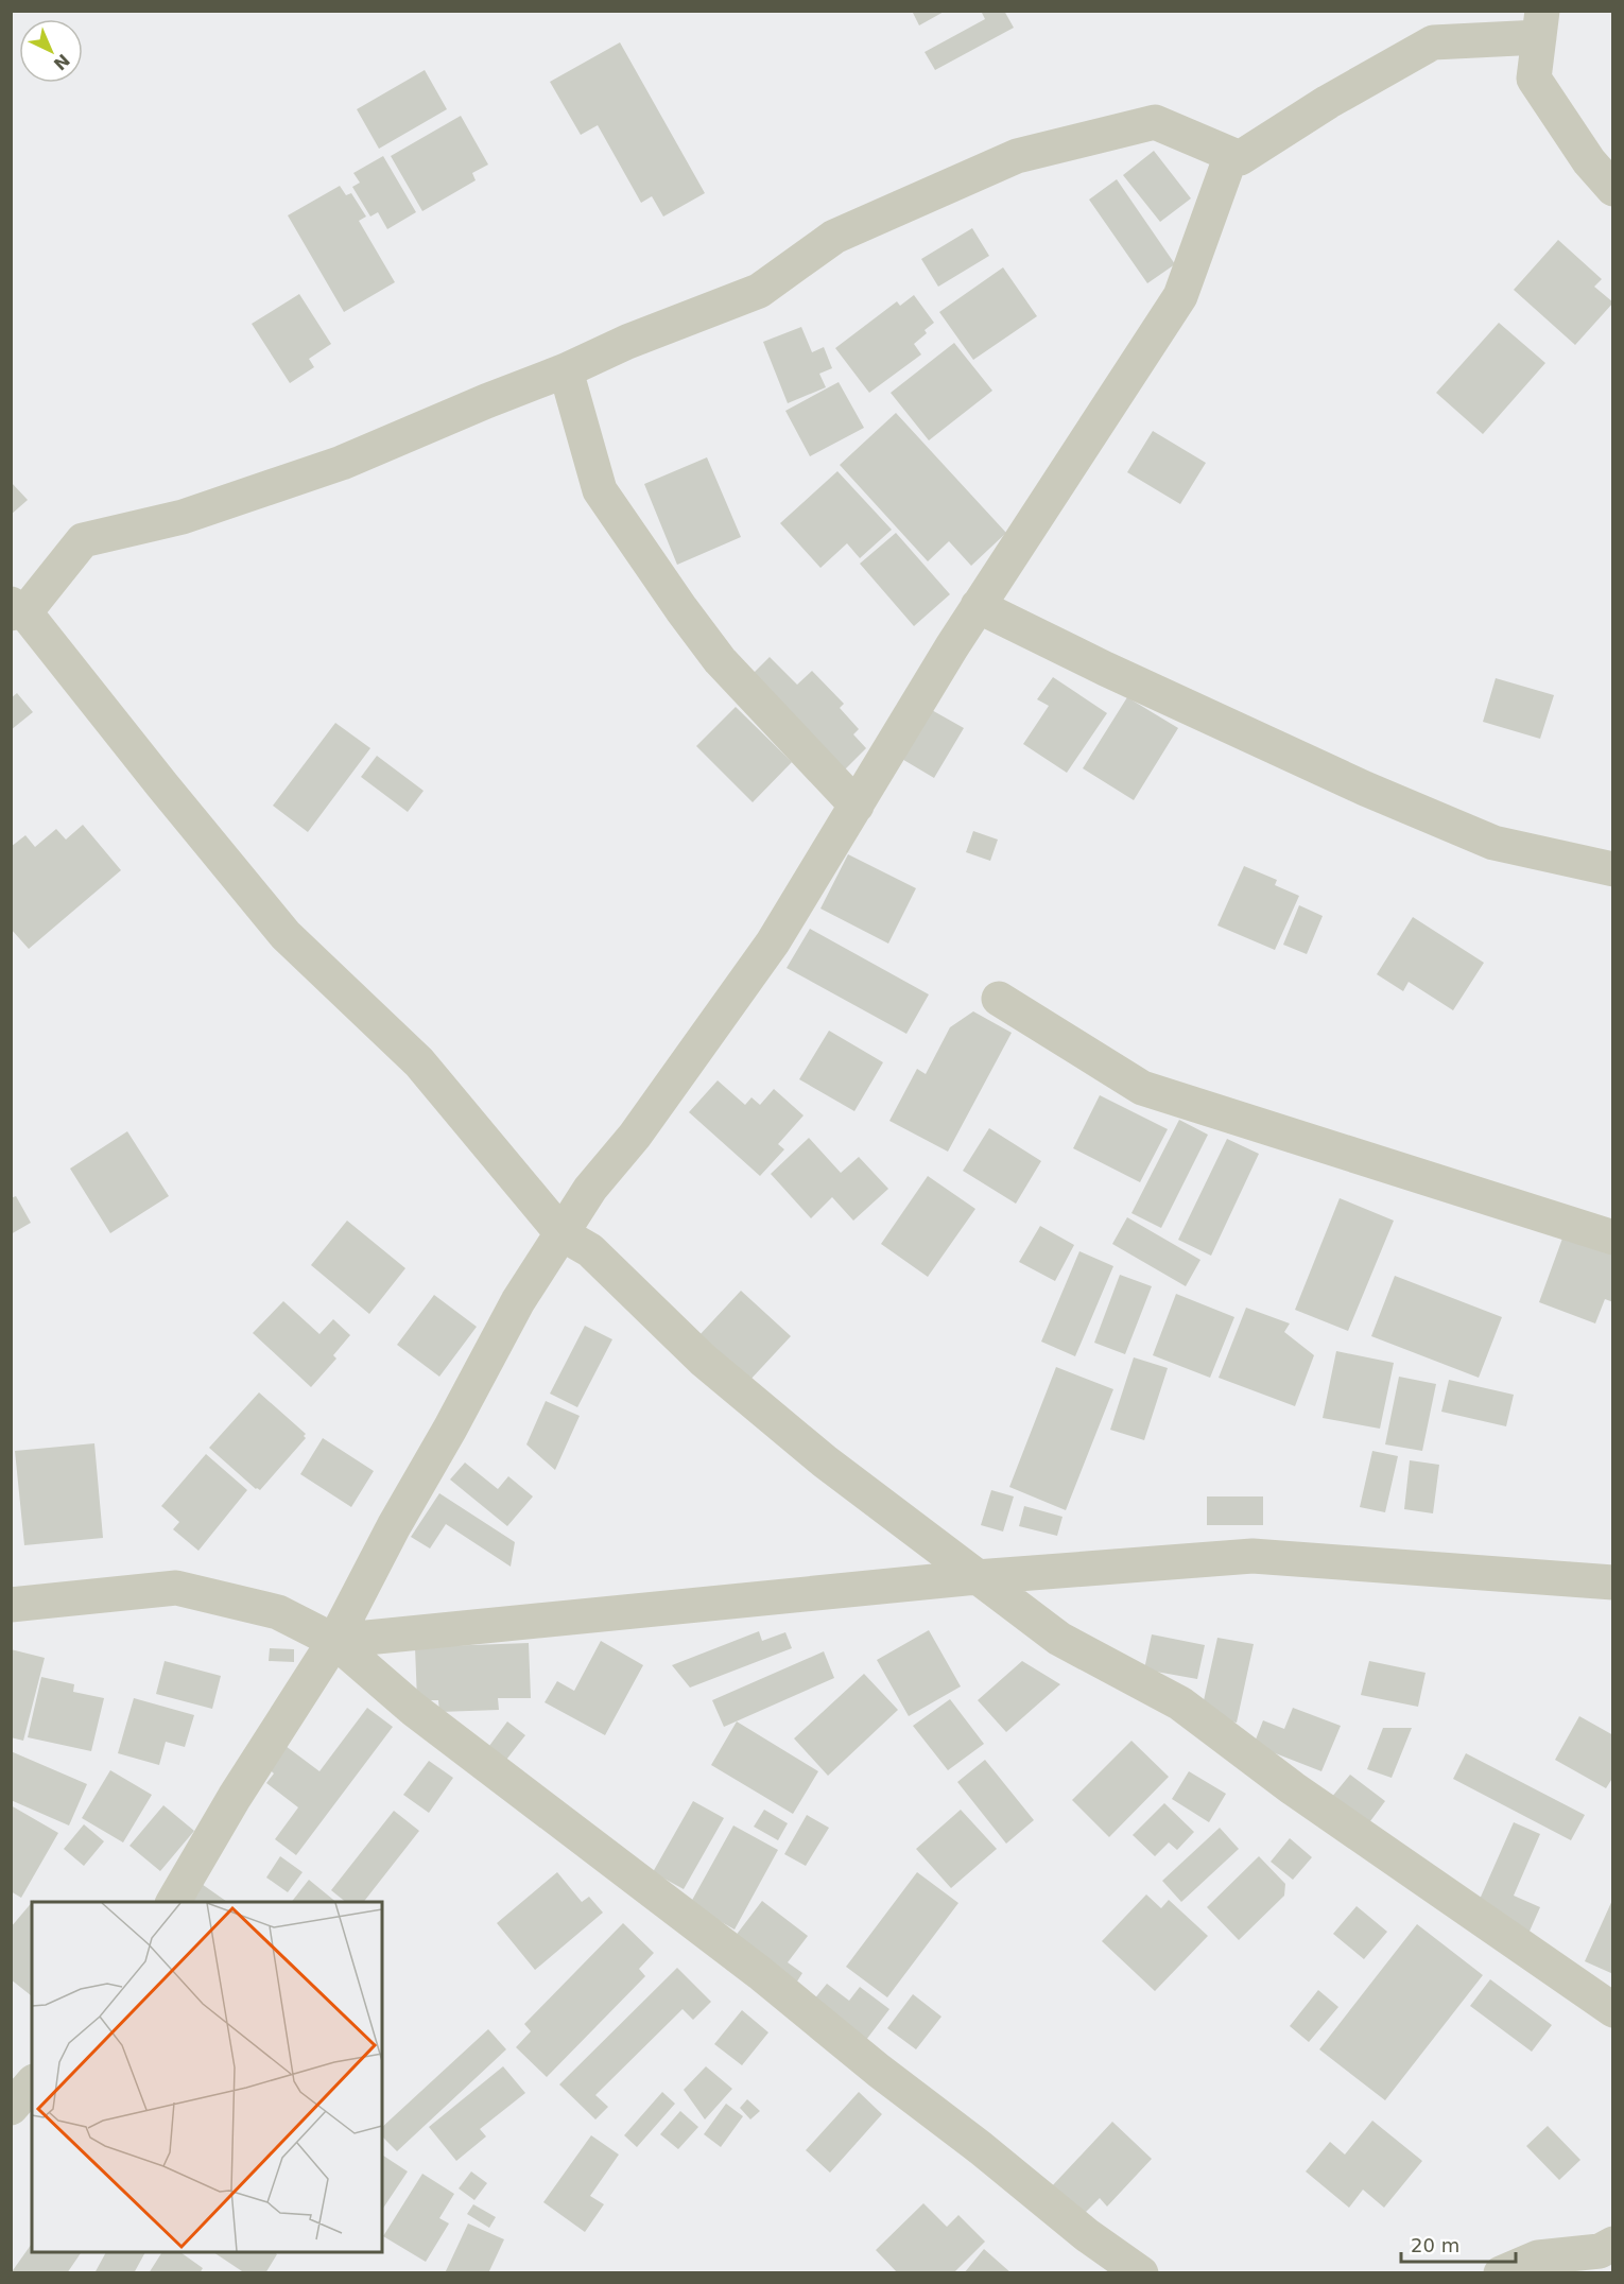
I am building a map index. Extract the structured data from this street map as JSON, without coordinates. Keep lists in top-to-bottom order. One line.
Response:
{"scale_bar":"20 m","north":"bottom right"}
